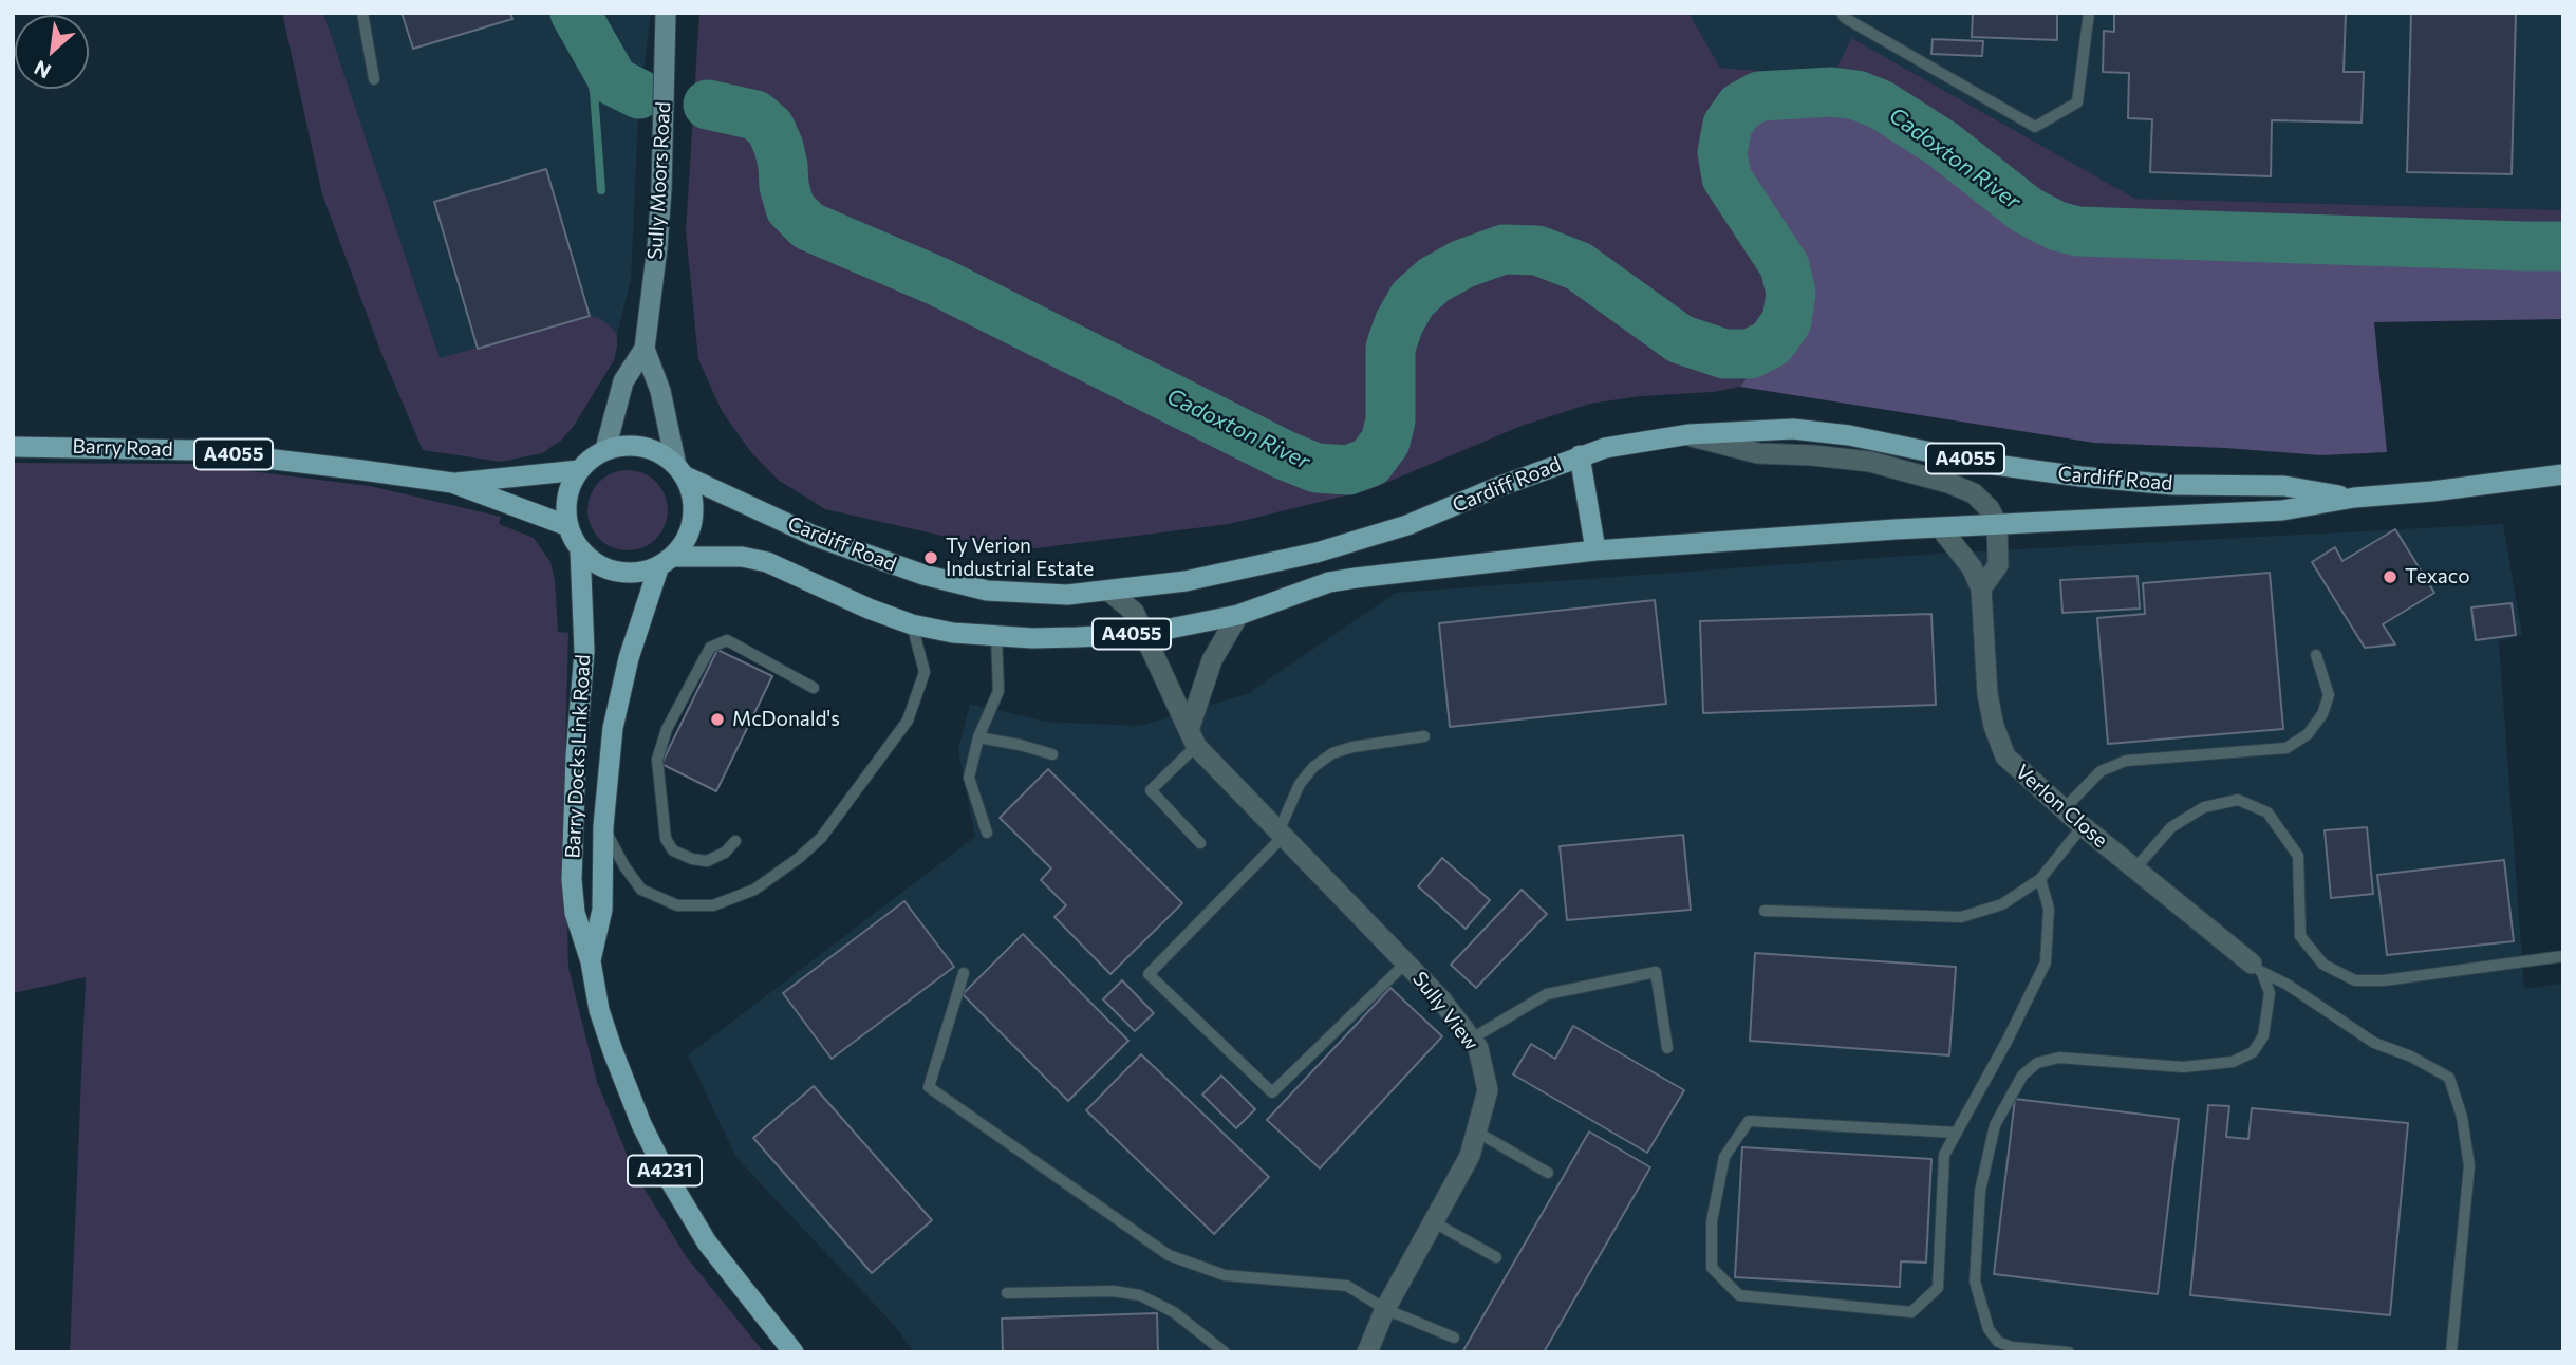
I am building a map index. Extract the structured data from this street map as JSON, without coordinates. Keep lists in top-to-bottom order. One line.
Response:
{"streets":{"main road":["Sully Moors Road","Barry Road","A4055","Cardiff Road","Barry Docks Link Road","A4231"],"street":["Verlon Close","Sully View"]},"crossings":[["Sully Moors Road","Barry Road"],["Sully Moors Road","Cardiff Road"],["Sully Moors Road","Barry Docks Link Road"],["Barry Road","Cardiff Road"],["Barry Road","Barry Docks Link Road"],["Cardiff Road","Barry Docks Link Road"],["Cardiff Road","Verlon Close"],["Cardiff Road","Sully View"]],"water":["Cadoxton River"],"places":["Ty Verion Industrial Estate","Texaco","McDonald's"],"north":"bottom left"}
